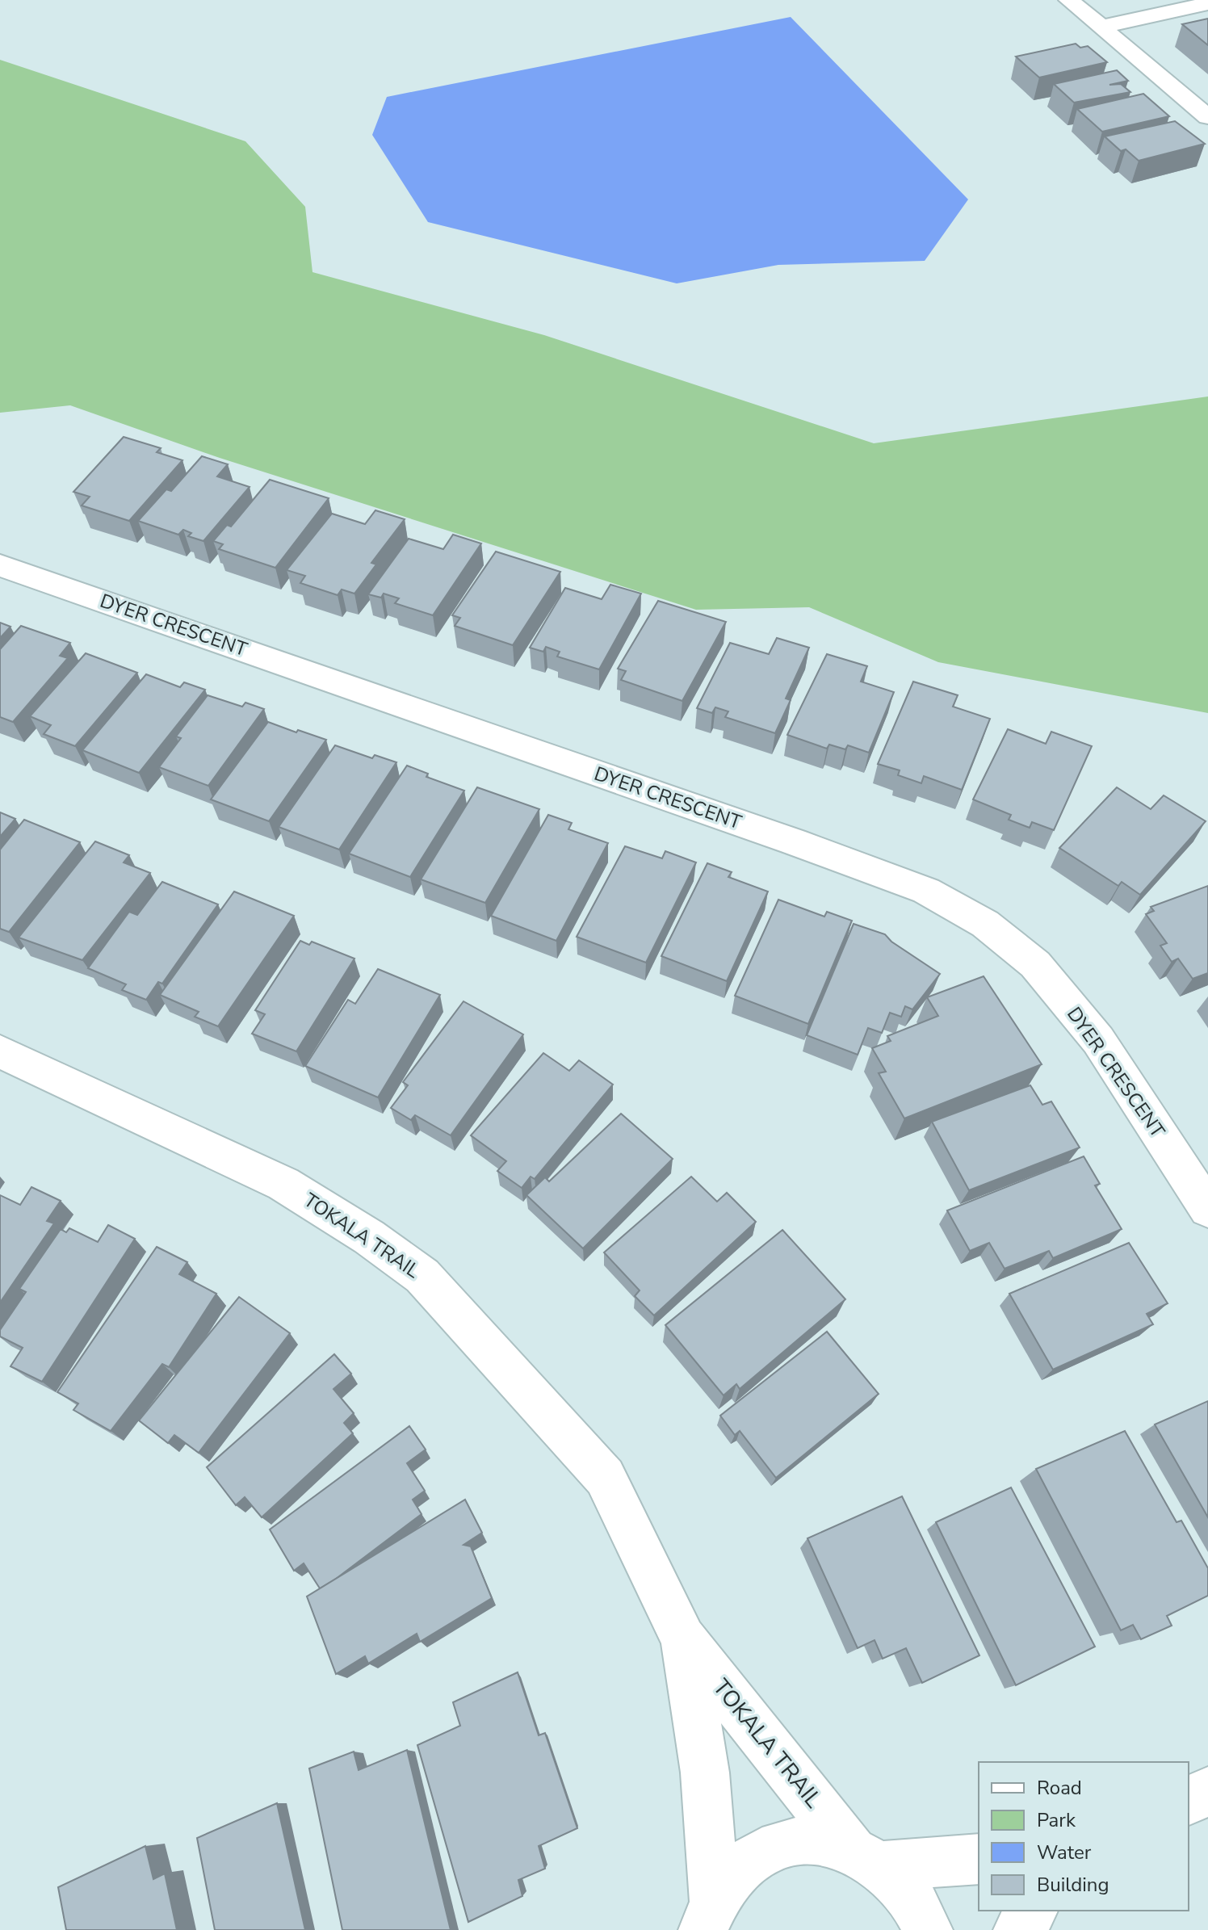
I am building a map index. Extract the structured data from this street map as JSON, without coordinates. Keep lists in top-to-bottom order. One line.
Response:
{"streets":{"street":["DYER CRESCENT","TOKALA TRAIL"]},"legend":["Road","Park","Water","Building"]}
